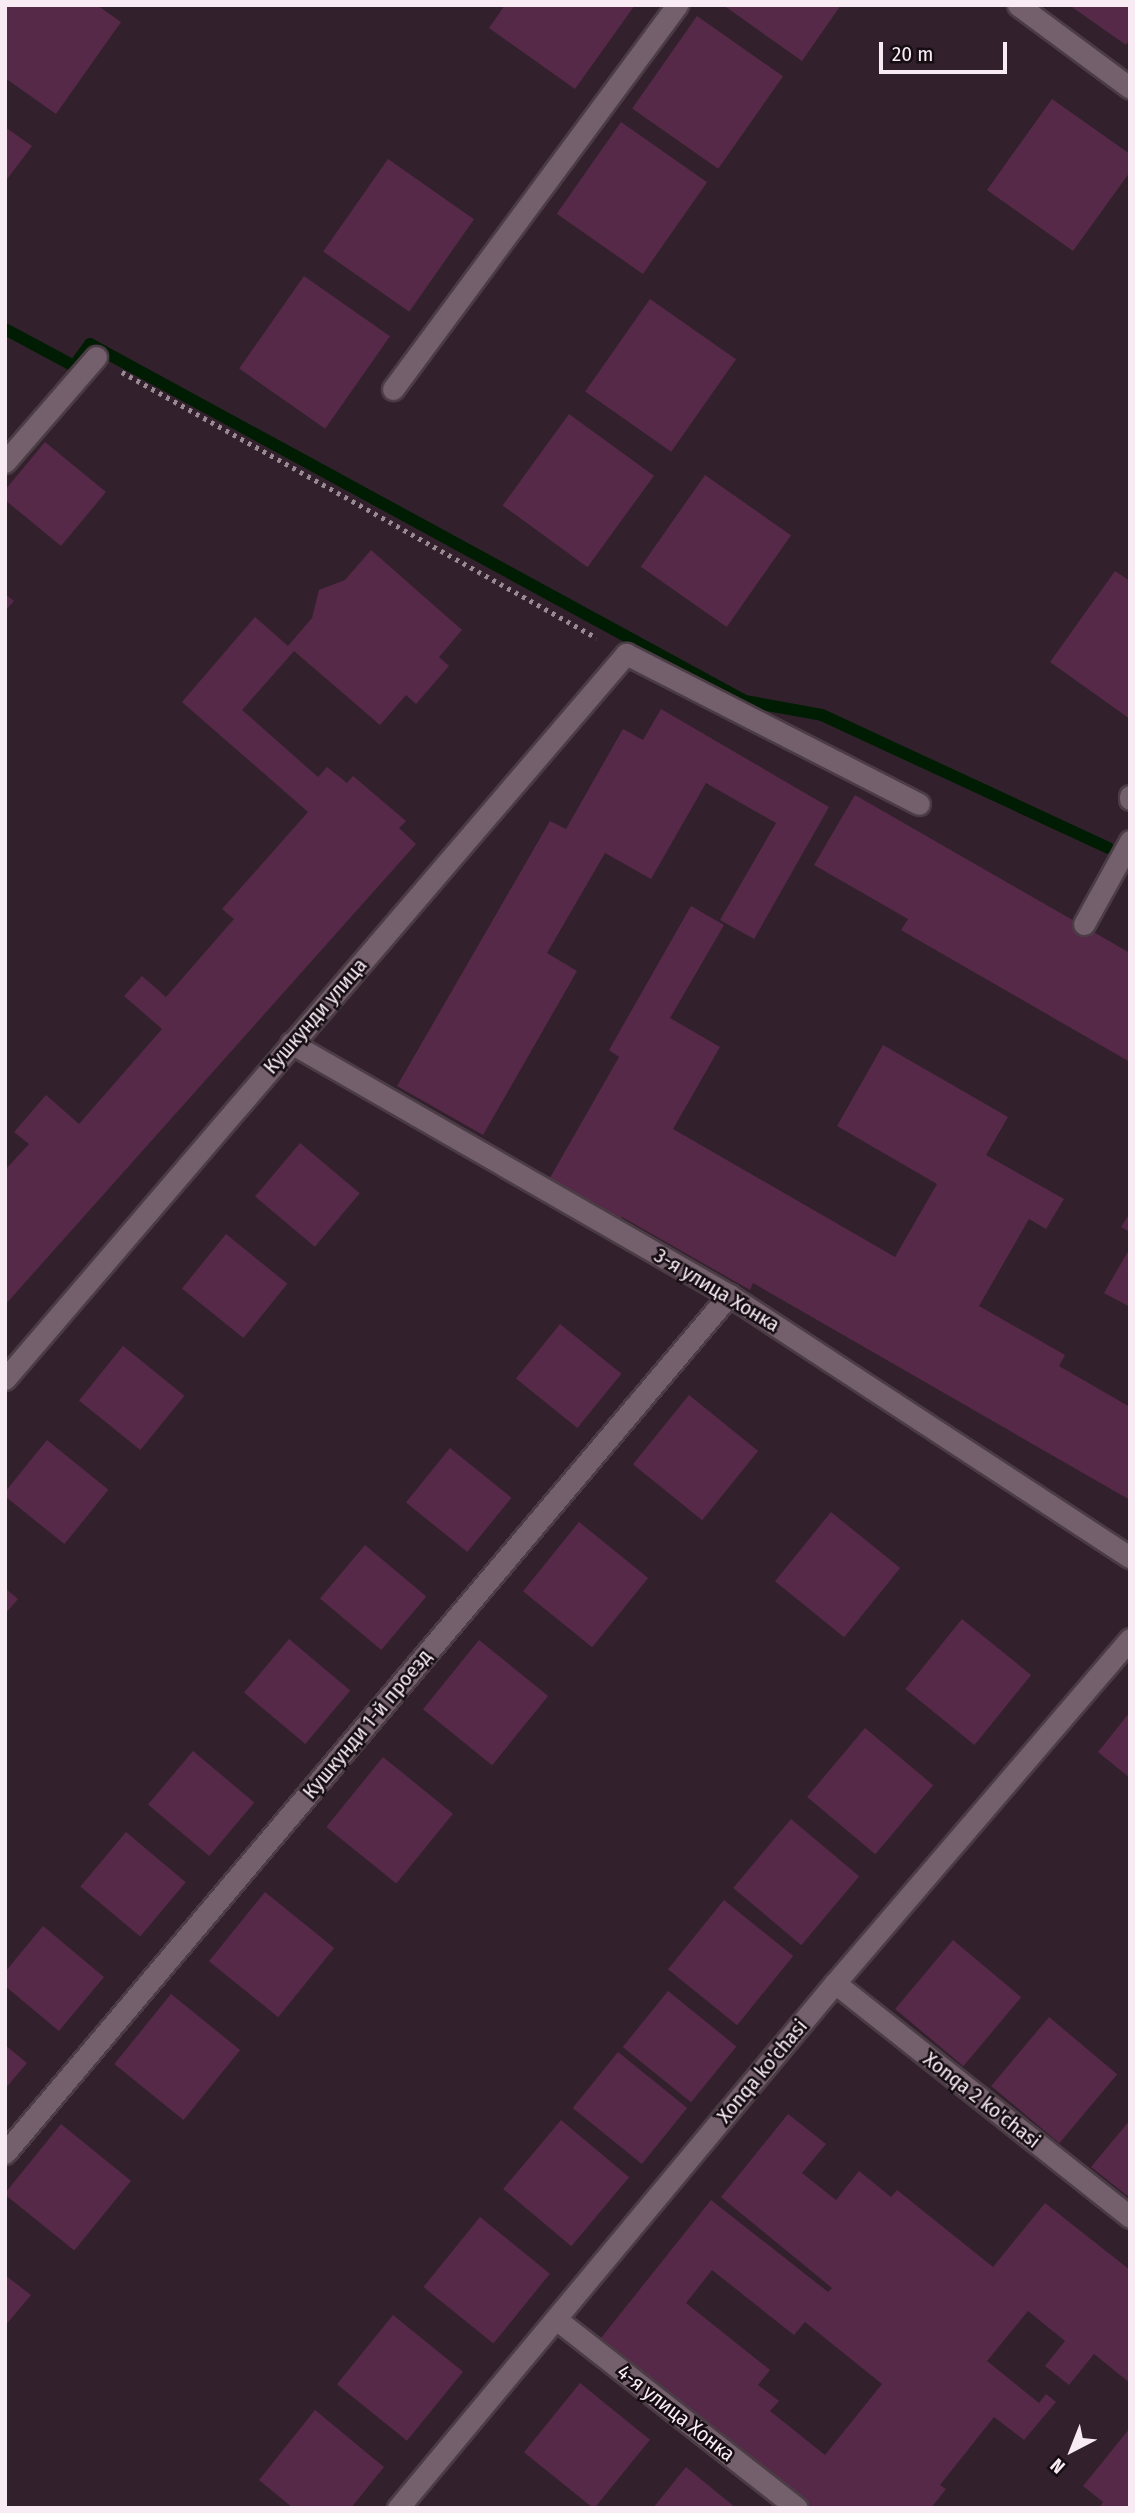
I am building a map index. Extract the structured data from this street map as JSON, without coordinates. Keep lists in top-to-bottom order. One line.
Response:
{"streets":{"street":["Кушкунди улица","3-я улица Хонка","Кушкунди 1-й проезд","Xonqa ko'chasi","Xonqa 2 ko'chasi","4-я улица Хонка"]},"crossings":[["Кушкунди улица","3-я улица Хонка"],["3-я улица Хонка","Кушкунди 1-й проезд"],["Xonqa ko'chasi","Xonqa 2 ko'chasi"],["Xonqa ko'chasi","4-я улица Хонка"]],"scale_bar":"20 m","north":"bottom left"}
